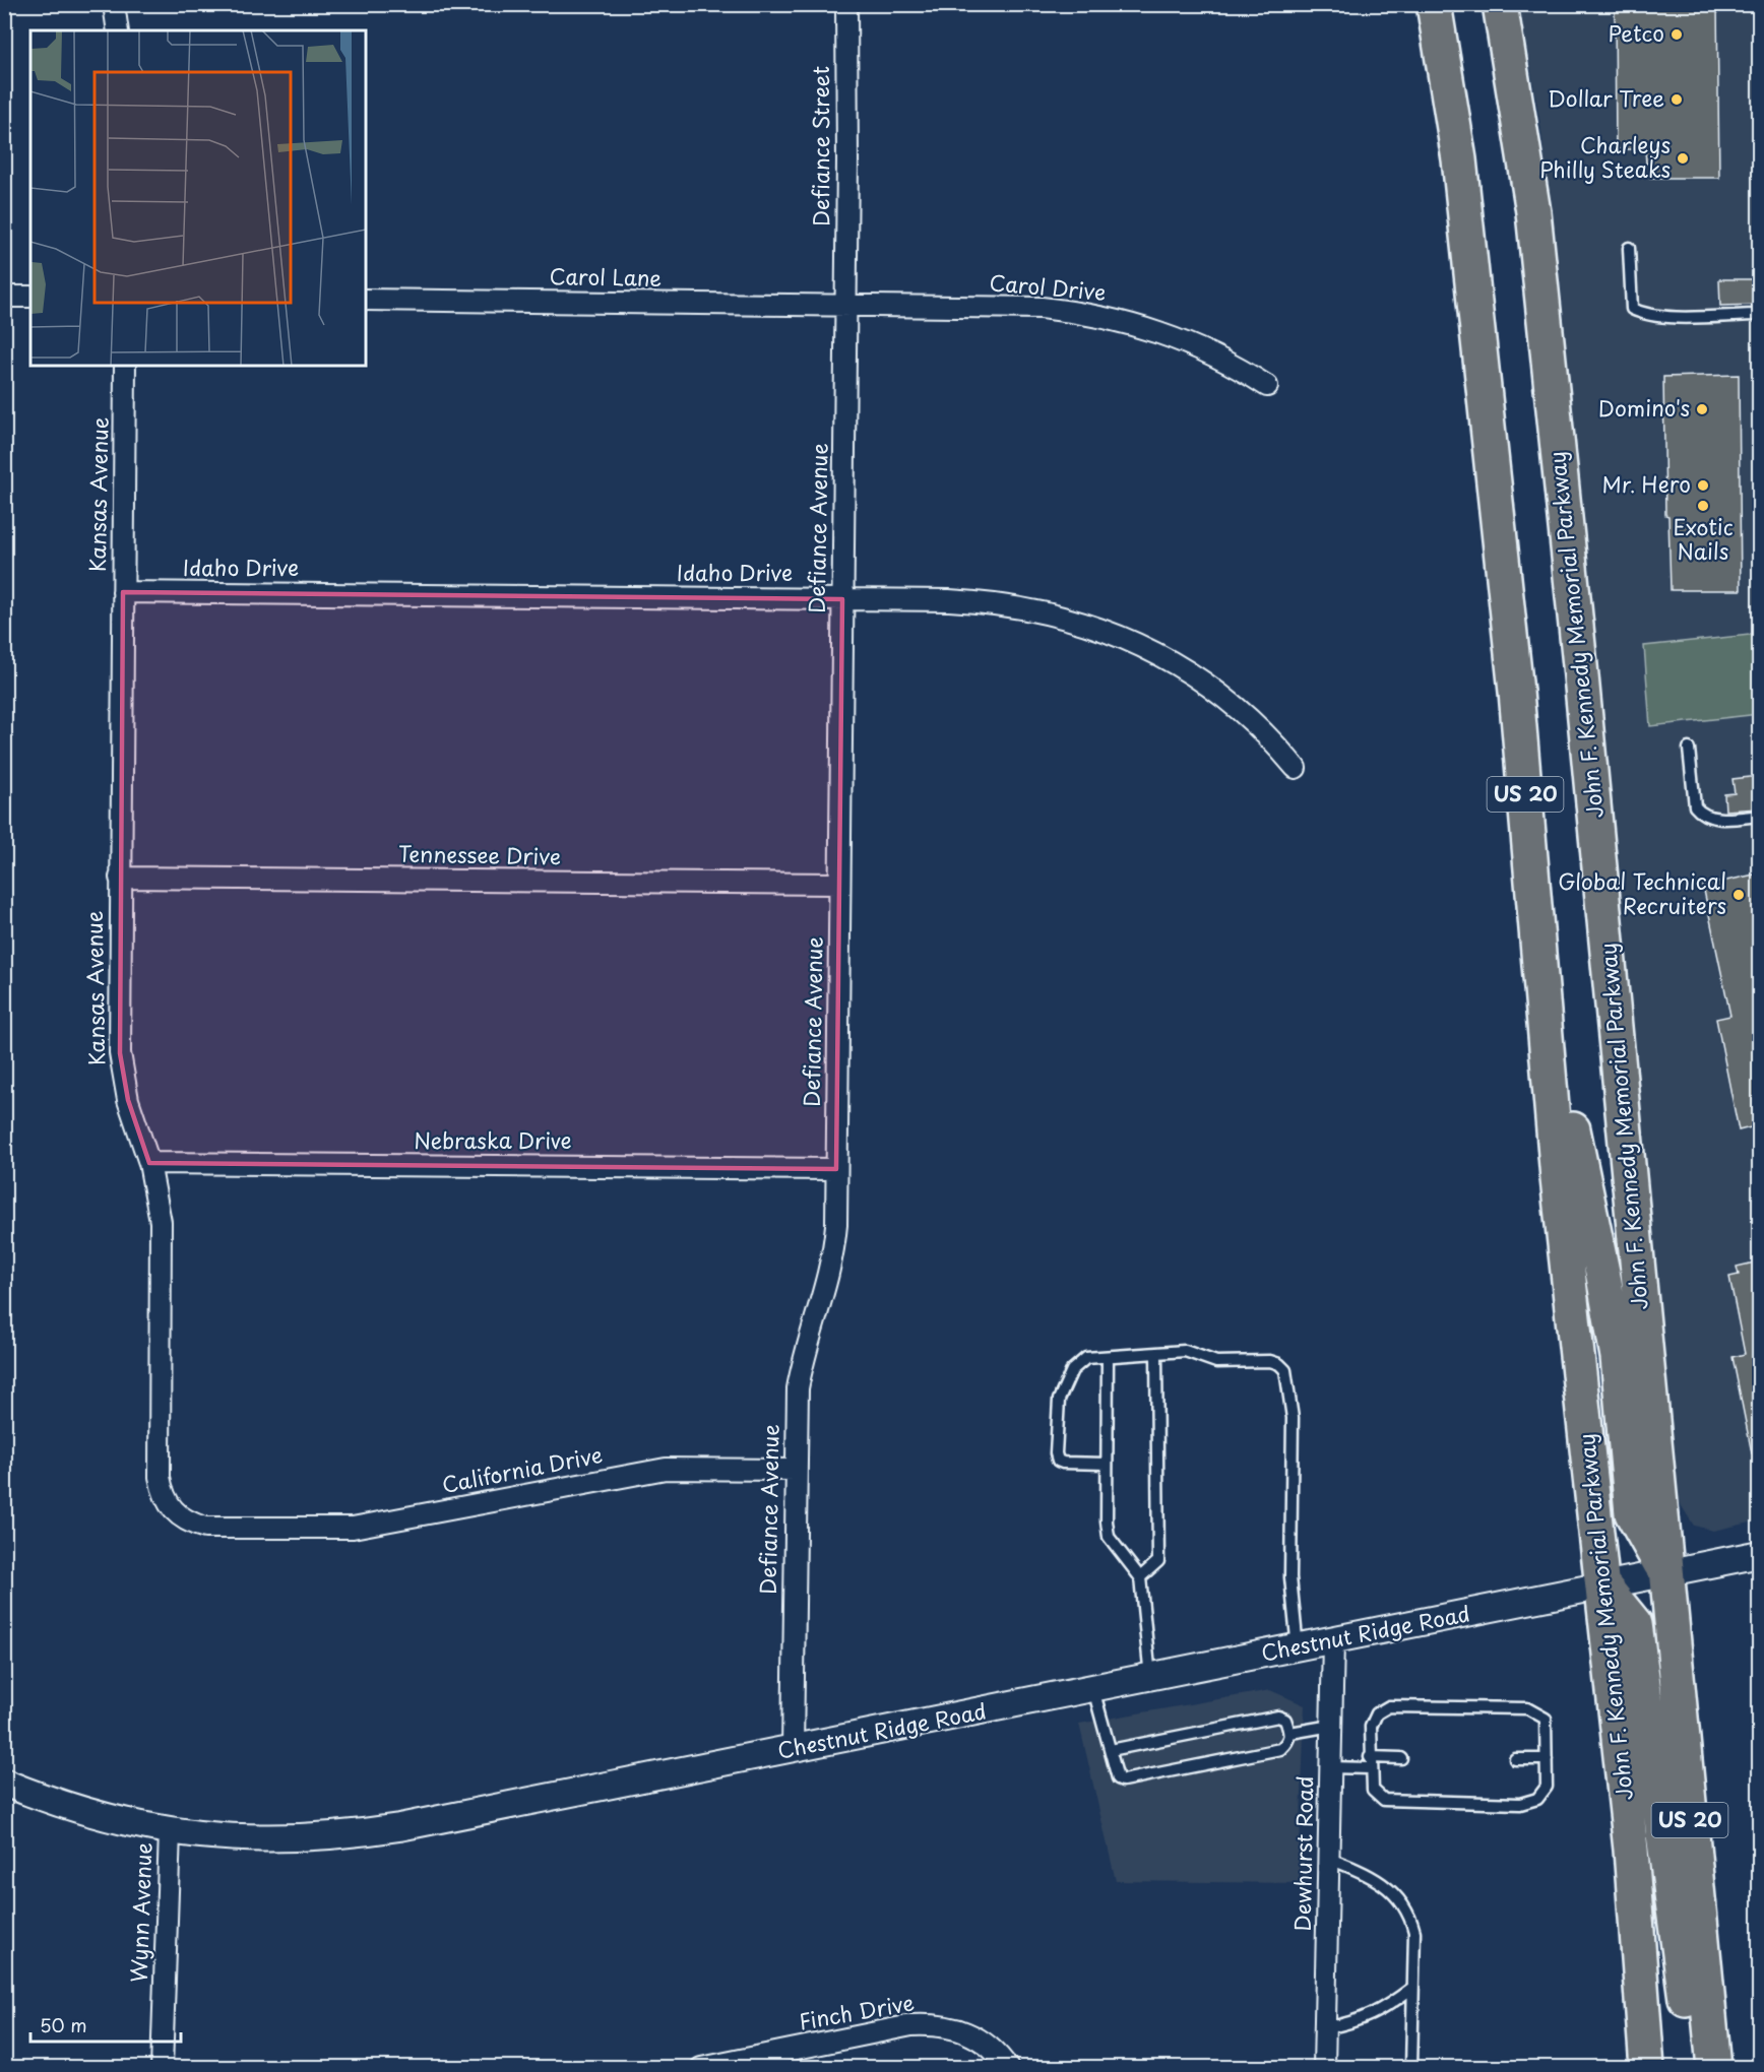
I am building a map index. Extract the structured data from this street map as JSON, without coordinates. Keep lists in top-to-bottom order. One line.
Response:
{"streets":{"highway":["John F. Kennedy Memorial Parkway","US 20"],"street":["Defiance Street","Carol Lane","Carol Drive","Kansas Avenue","Defiance Avenue","Idaho Drive","Tennessee Drive","Nebraska Drive","California Drive","Chestnut Ridge Road","Dewhurst Road","Wynn Avenue","Finch Drive"]},"crossings":[["Defiance Street","Carol Lane"],["Defiance Street","Carol Drive"],["Defiance Street","Defiance Avenue"],["Carol Lane","Carol Drive"],["Carol Lane","Defiance Avenue"],["Carol Drive","Defiance Avenue"],["Kansas Avenue","Idaho Drive"],["Kansas Avenue","Tennessee Drive"],["Kansas Avenue","Nebraska Drive"],["Kansas Avenue","California Drive"],["Defiance Avenue","Idaho Drive"],["Defiance Avenue","Tennessee Drive"],["Defiance Avenue","Nebraska Drive"],["Defiance Avenue","California Drive"],["Defiance Avenue","Chestnut Ridge Road"],["John F. Kennedy Memorial Parkway","Chestnut Ridge Road"],["Chestnut Ridge Road","Dewhurst Road"],["Chestnut Ridge Road","Wynn Avenue"]],"places":["Petco","Dollar Tree","Charleys Philly Steaks","Domino's","Mr. Hero","Exotic Nails","Global Technical Recruiters"],"scale_bar":"50 m"}
